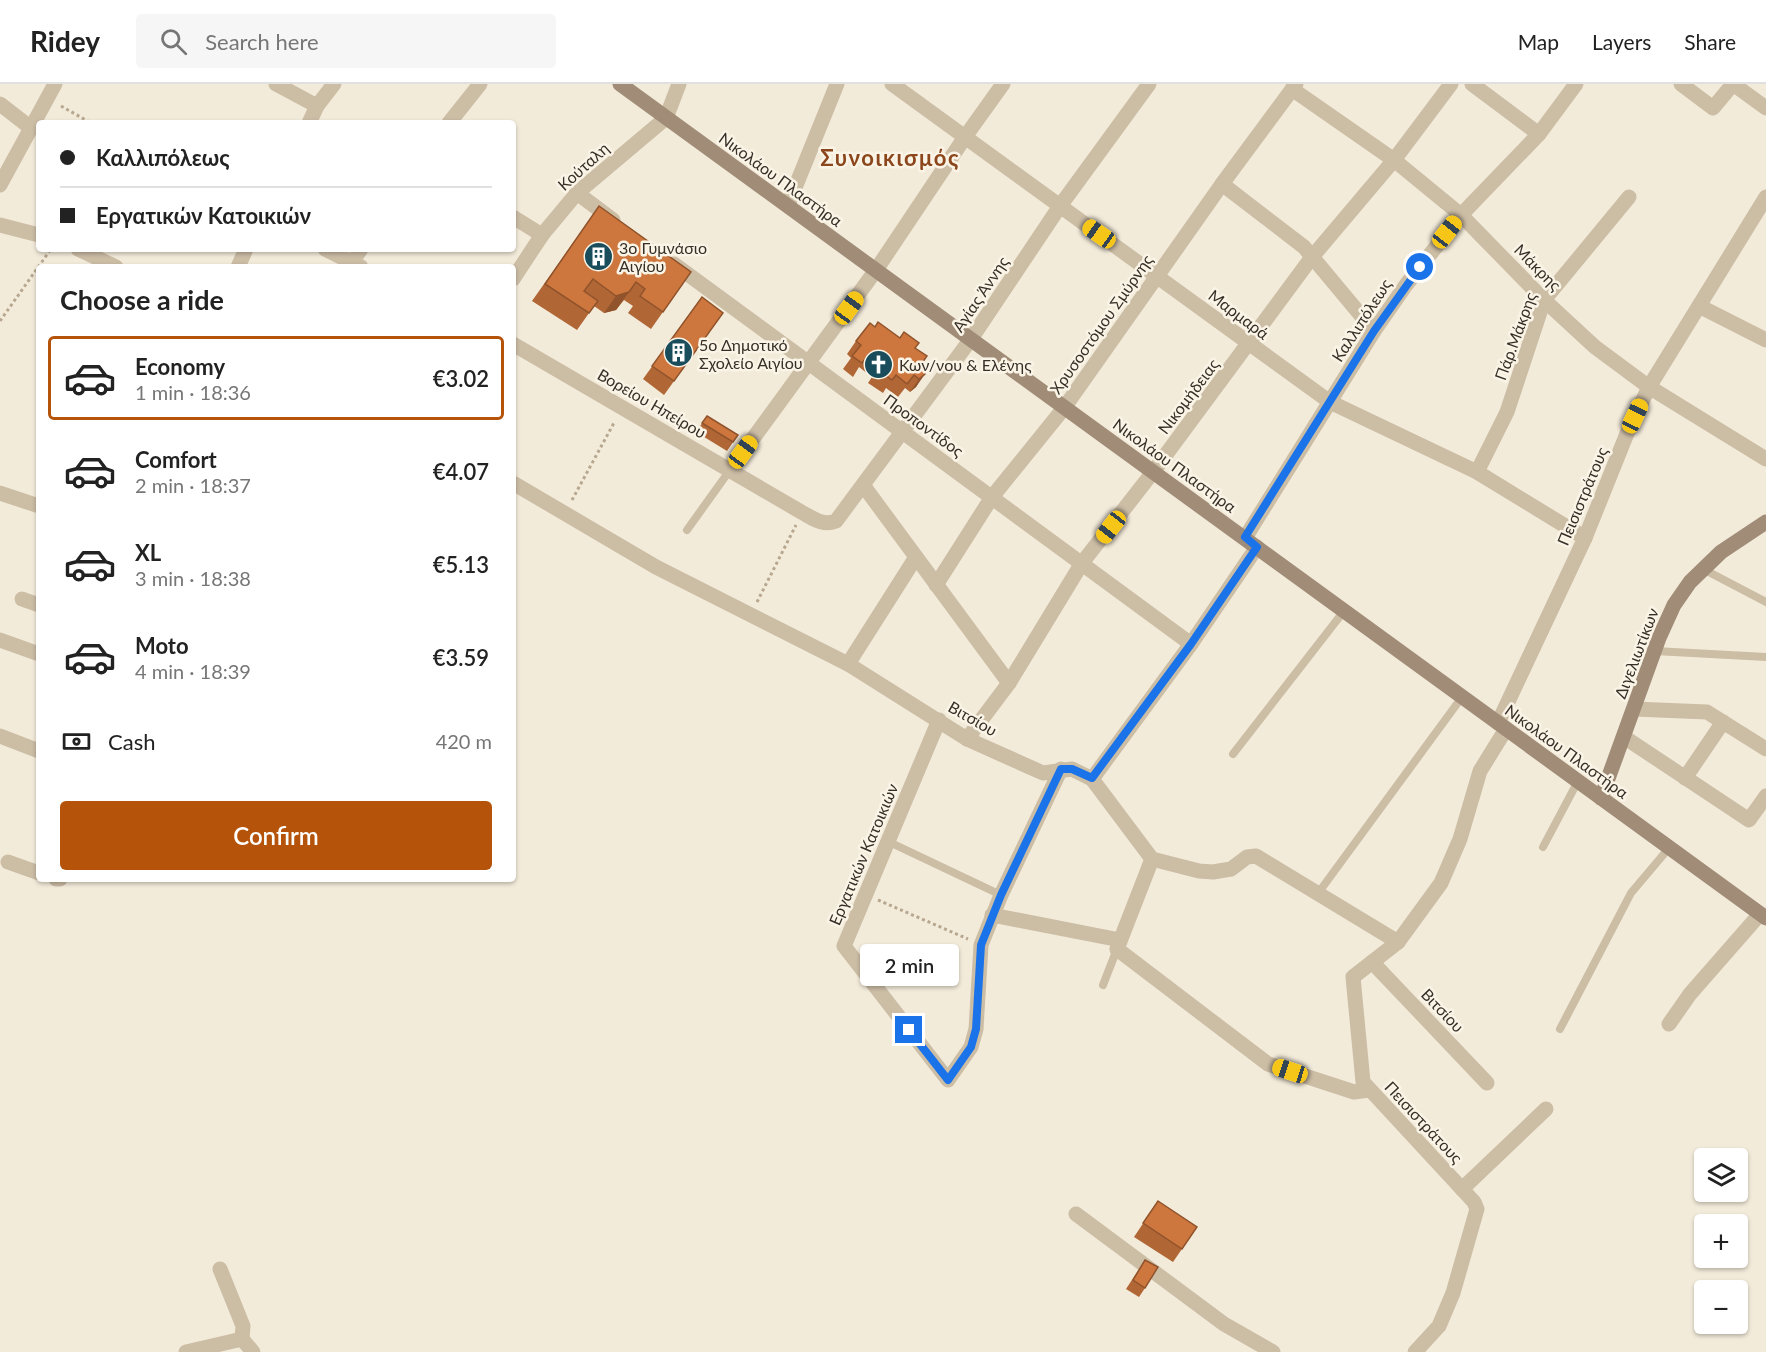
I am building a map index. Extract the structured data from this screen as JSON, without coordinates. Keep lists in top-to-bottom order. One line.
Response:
{"streets":{"main road":["Νικολάου Πλαστήρα","Διγελιωτίκων"],"street":["Κούταλη","Μάκρης","Αγίας Άννης","Μαρμαρά","Καλλιπόλεως","Χρυσοστόμου Σμύρνης","Πάρ.Μάκρης","Νικομήδειας","Βορείου Ηπείρου","Προποντίδος","Πεισιστράτους","Βιτσίου","Εργατικών Κατοικιών"]},"crossings":[["Κούταλη","Νικολάου Πλαστήρα"],["Νικολάου Πλαστήρα","Αγίας Άννης"],["Νικολάου Πλαστήρα","Καλλιπόλεως"],["Νικολάου Πλαστήρα","Χρυσοστόμου Σμύρνης"],["Νικολάου Πλαστήρα","Νικομήδειας"],["Νικολάου Πλαστήρα","Πεισιστράτους"],["Νικολάου Πλαστήρα","Διγελιωτίκων"],["Μάκρης","Καλλιπόλεως"],["Μάκρης","Χρυσοστόμου Σμύρνης"],["Μάκρης","Πάρ.Μάκρης"],["Μάκρης","Νικομήδειας"],["Μάκρης","Πεισιστράτους"],["Αγίας Άννης","Μαρμαρά"],["Αγίας Άννης","Βορείου Ηπείρου"],["Αγίας Άννης","Προποντίδος"],["Μαρμαρά","Καλλιπόλεως"],["Μαρμαρά","Χρυσοστόμου Σμύρνης"],["Μαρμαρά","Πάρ.Μάκρης"],["Μαρμαρά","Νικομήδειας"],["Μαρμαρά","Πεισιστράτους"],["Χρυσοστόμου Σμύρνης","Προποντίδος"],["Νικομήδειας","Προποντίδος"],["Νικομήδειας","Βιτσίου"],["Πεισιστράτους","Βιτσίου"],["Βιτσίου","Εργατικών Κατοικιών"]],"districts":["Συνοικισμός"],"places":{"building":["3ο Γυμνάσιο Αιγίου","5ο Δημοτικό Σχολείο Αιγίου"],"church":["Κων/νου & Ελένης"]},"page":{"header":"Ridey","search":"Search here","nav":["Map","Layers","Share"],"banner":["Καλλιπόλεως","Εργατικών Κατοικιών"],"heading":"Choose a ride","list":[{"name":"Economy","note":"1 min · 18:36","value":"€3.02"},{"name":"Comfort","note":"2 min · 18:37","value":"€4.07"},{"name":"XL","note":"3 min · 18:38","value":"€5.13"},{"name":"Moto","note":"4 min · 18:39","value":"€3.59"}],"pay":["Cash","420 m"],"buttons":"Confirm","bubble":"2 min","map_buttons":["+","−"]}}
